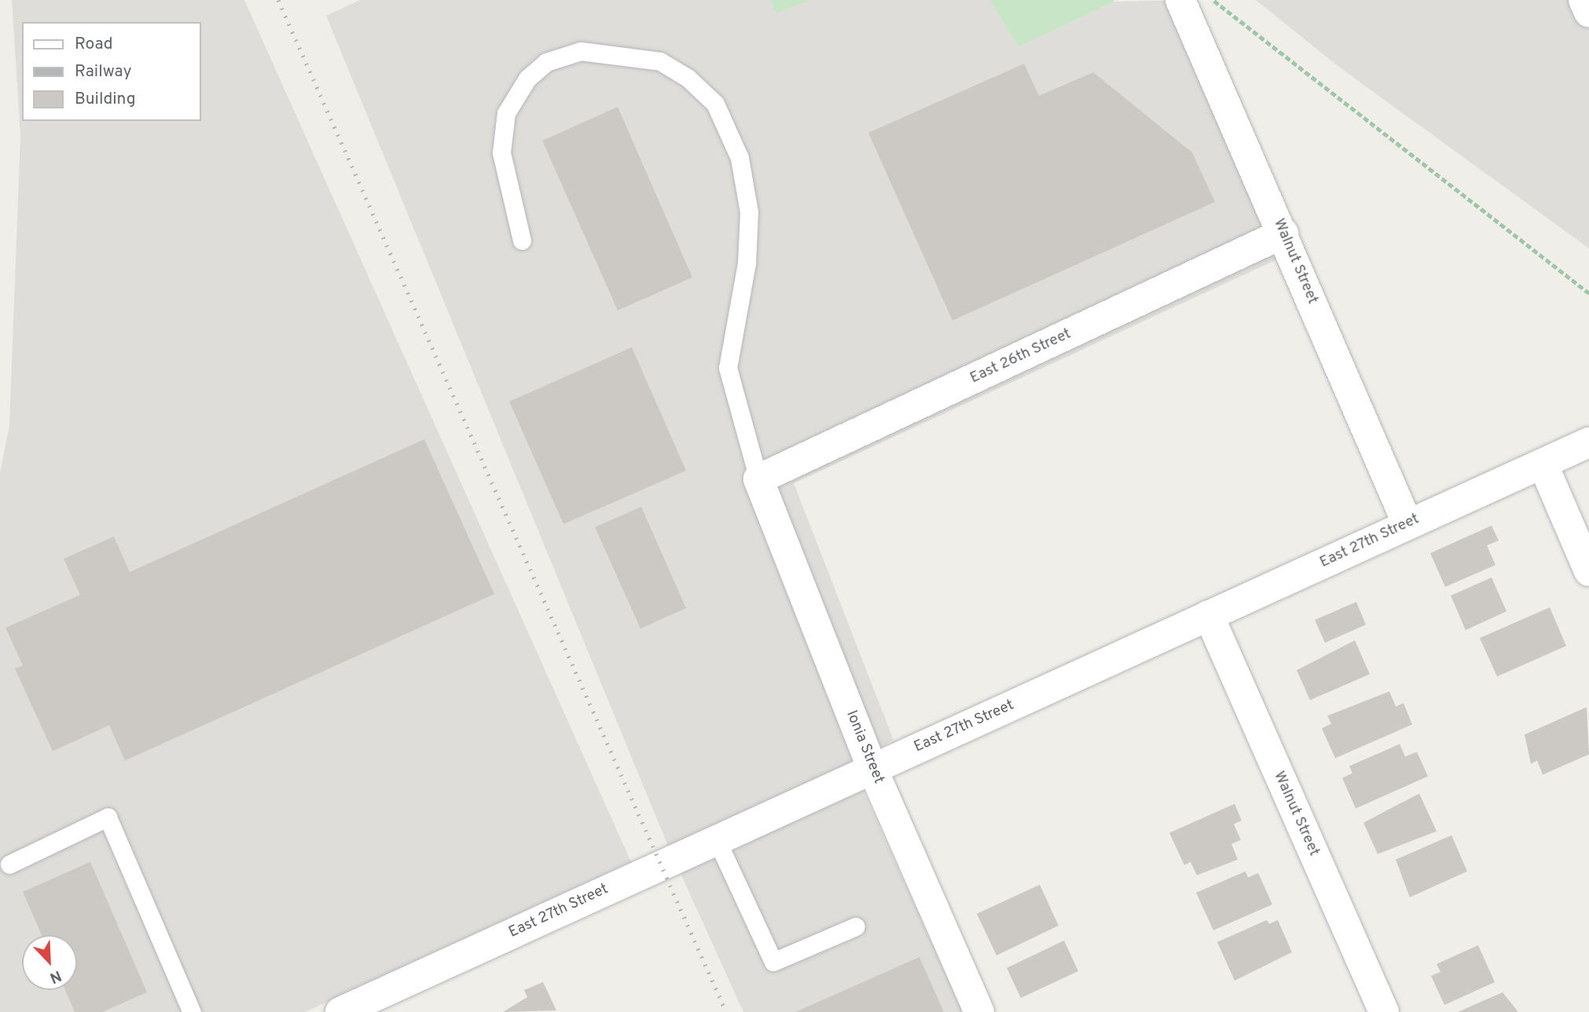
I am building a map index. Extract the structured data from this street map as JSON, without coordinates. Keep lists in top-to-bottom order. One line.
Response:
{"streets":{"street":["Walnut Street","East 26th Street","East 27th Street","Ionia Street"]},"crossings":[["Walnut Street","East 26th Street"],["Walnut Street","East 27th Street"],["East 26th Street","Ionia Street"],["East 27th Street","Ionia Street"]],"legend":["Road","Railway","Building"],"north":"bottom right"}
